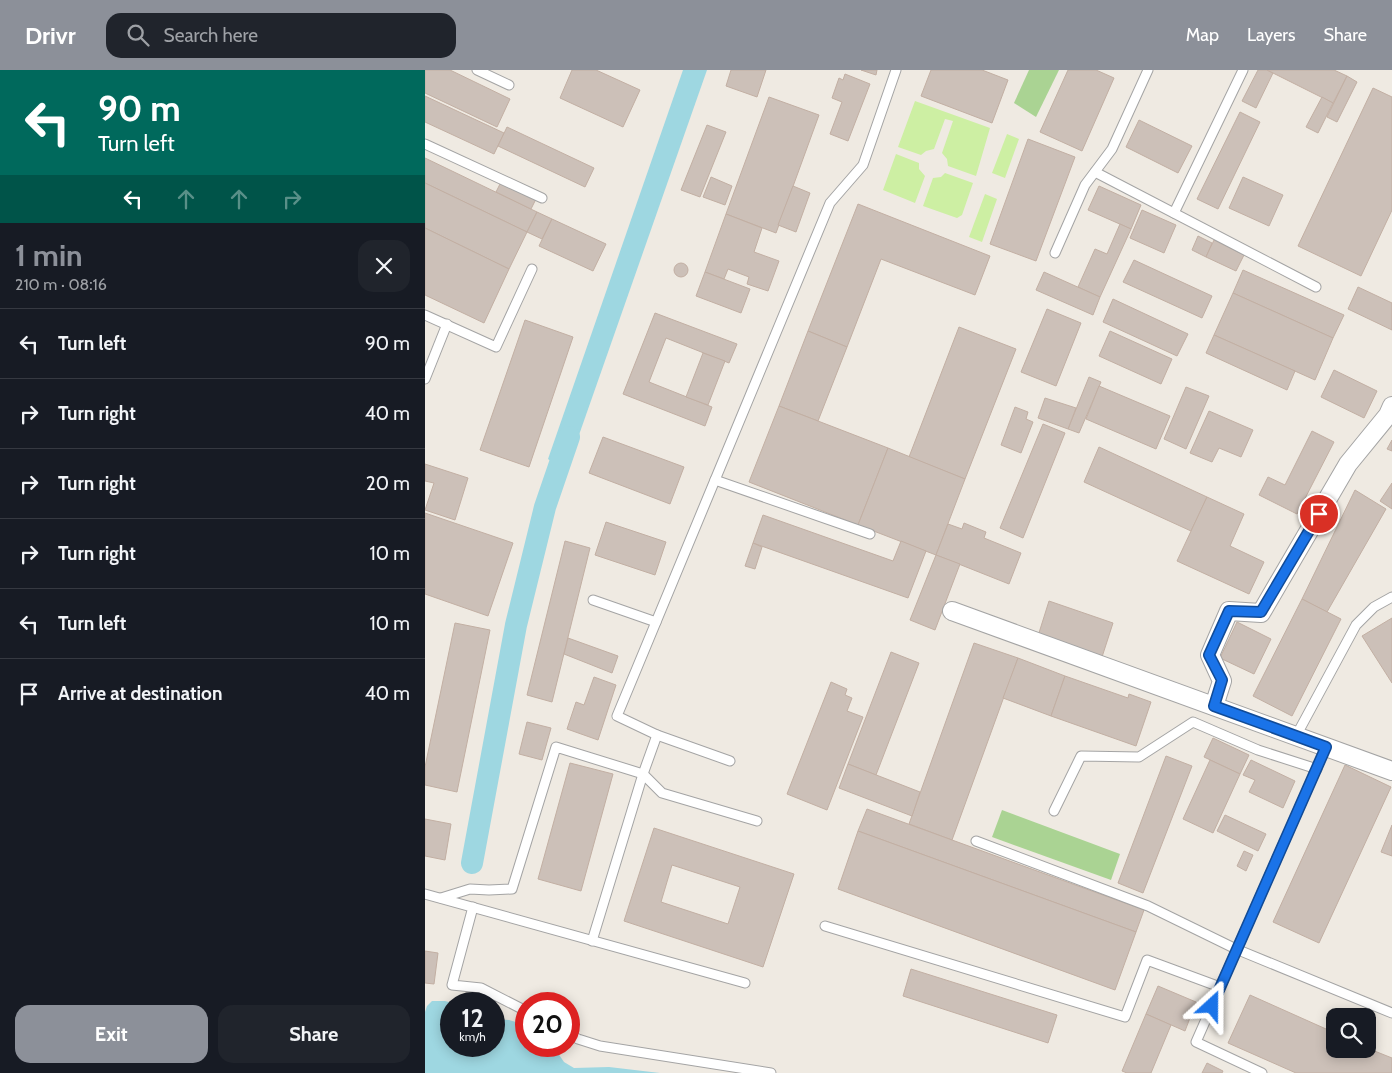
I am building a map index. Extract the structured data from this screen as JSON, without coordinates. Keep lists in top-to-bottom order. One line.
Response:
{"page":{"header":"Drivr","search":"Search here","nav":["Map","Layers","Share"],"turn":["90 m","Turn left"],"heading":["1 min","210 m · 08:16"],"list":[{"name":"Turn left","value":"90 m"},{"name":"Turn right","value":"40 m"},{"name":"Turn right","value":"20 m"},{"name":"Turn right","value":"10 m"},{"name":"Turn left","value":"10 m"},{"name":"Arrive at destination","value":"40 m"}],"speed":"12 km/h","limit":"20","buttons":["Exit","Share"]}}
